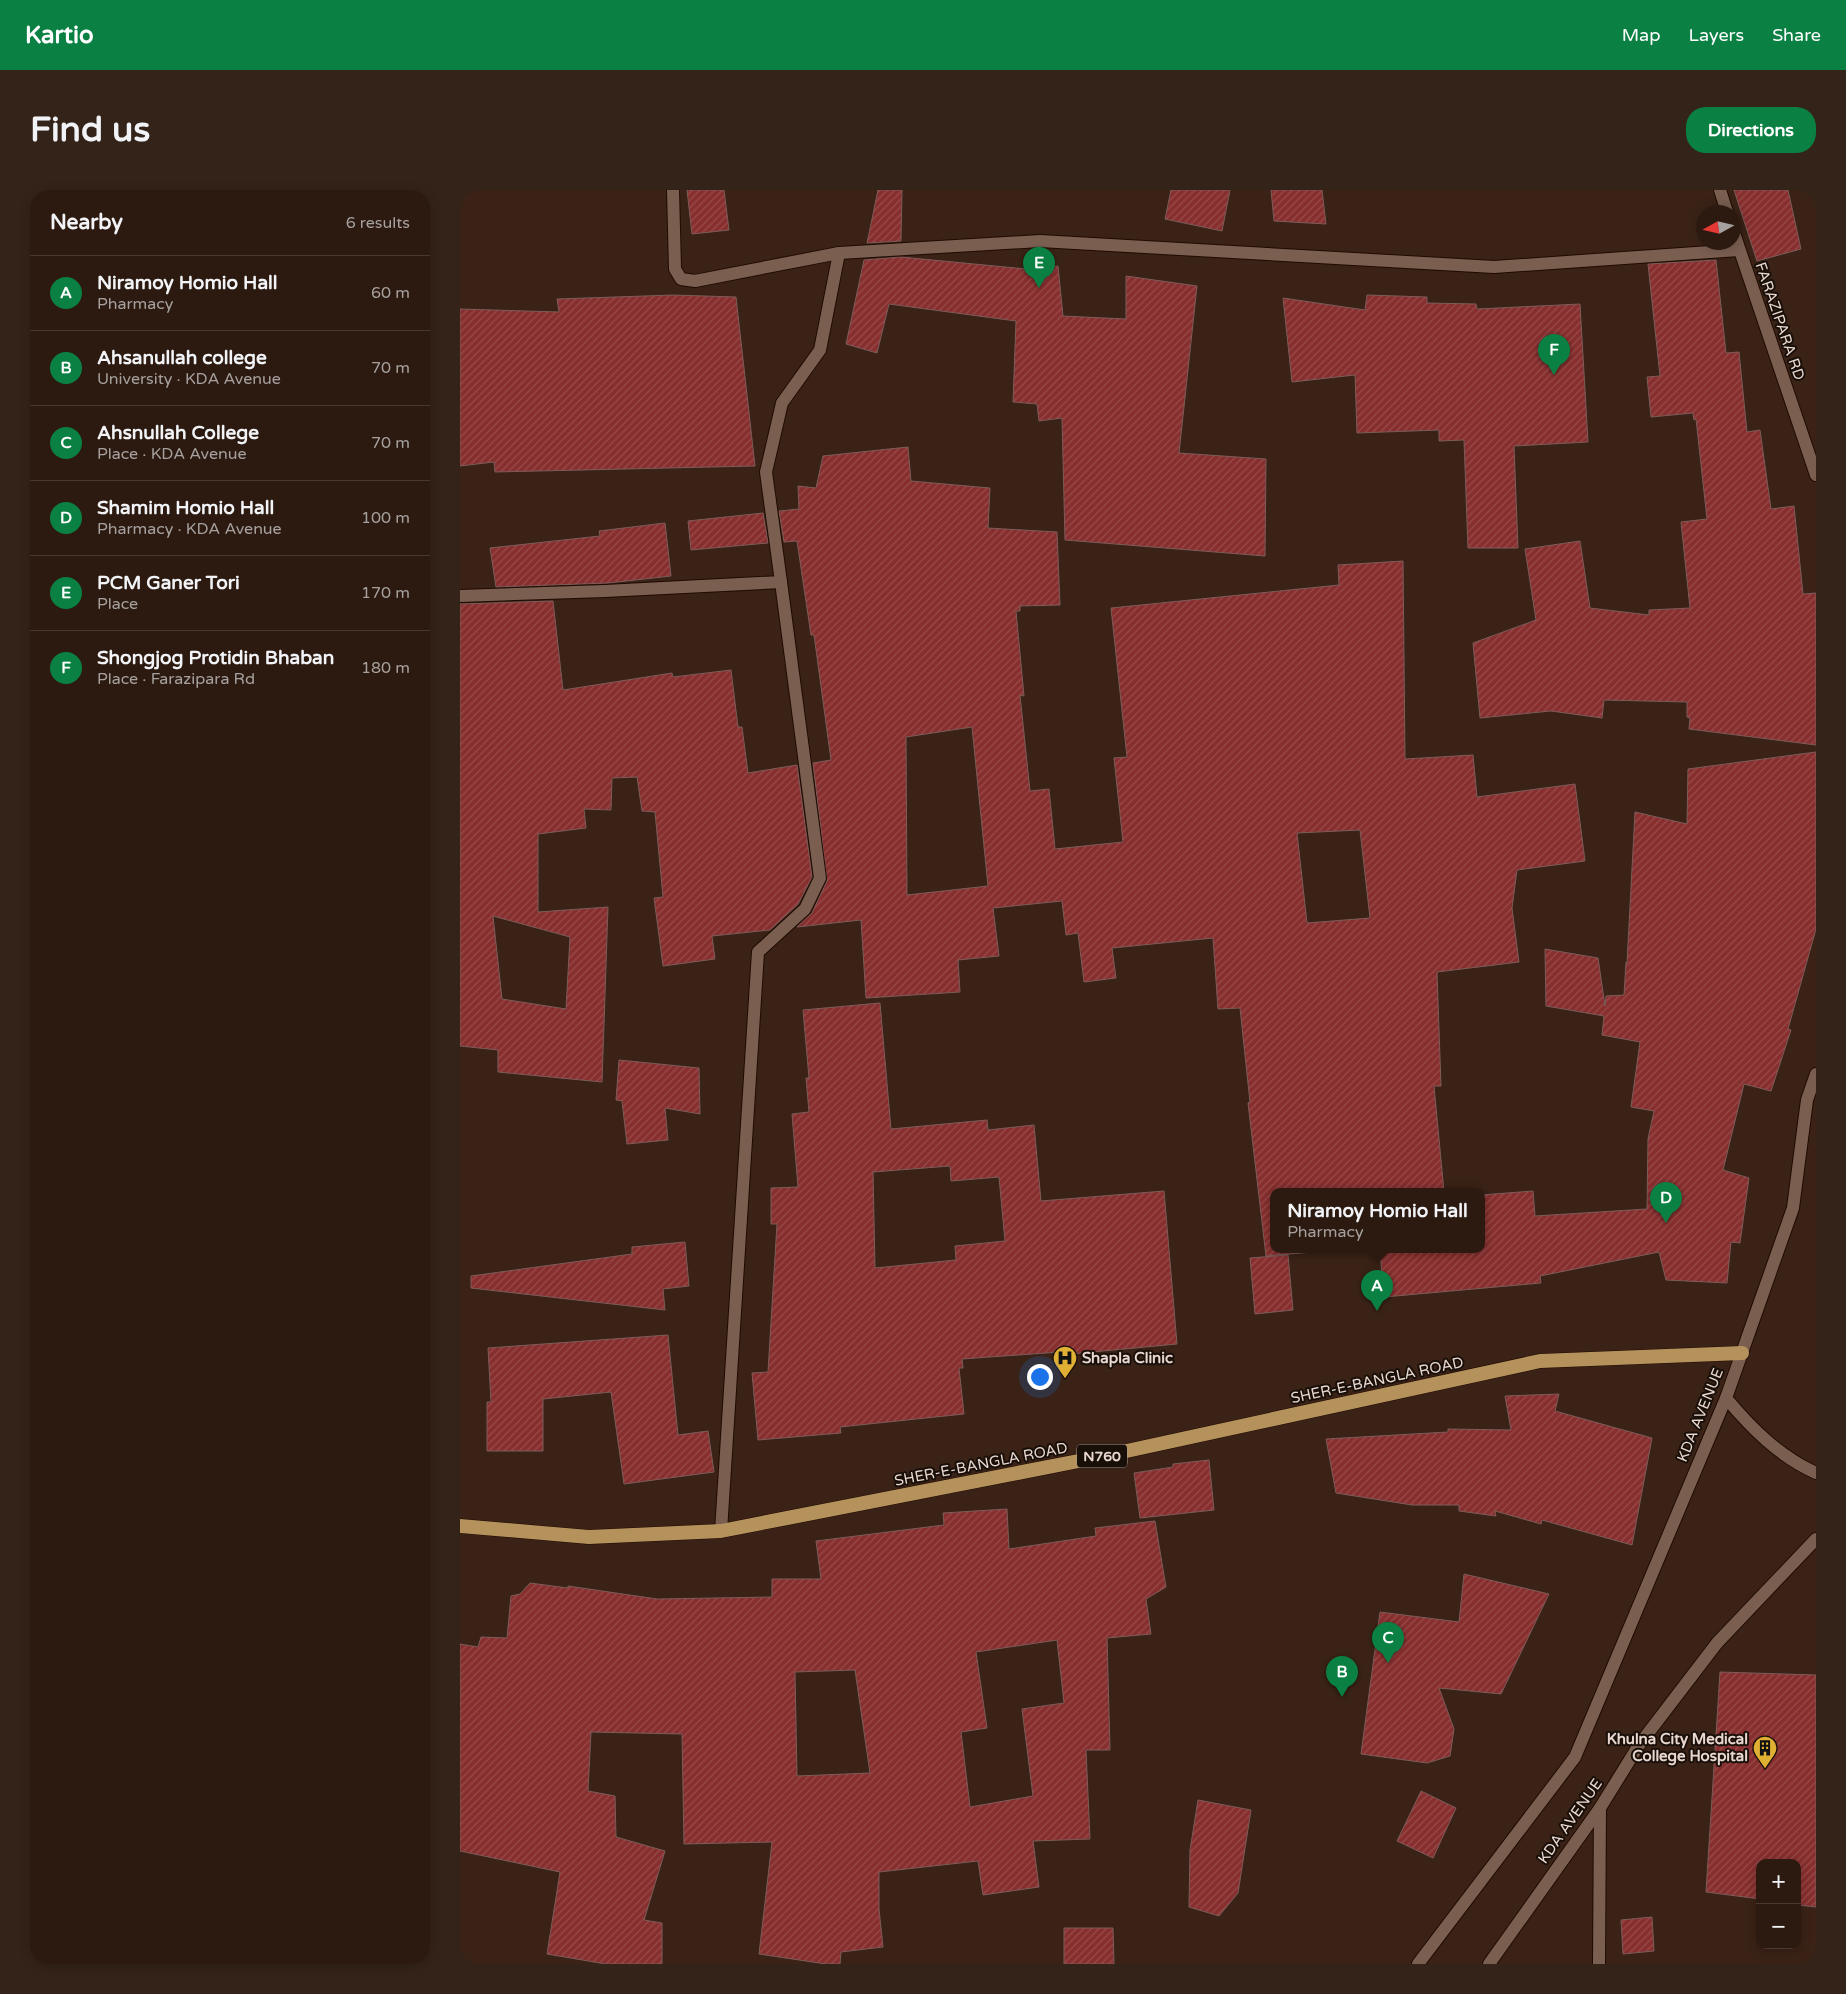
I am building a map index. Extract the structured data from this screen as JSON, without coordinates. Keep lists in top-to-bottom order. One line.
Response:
{"streets":{"highway":["SHER-E-BANGLA ROAD","N760"],"street":["FARAZIPARA RD","KDA AVENUE"]},"crossings":[["SHER-E-BANGLA ROAD","KDA AVENUE"]],"places":{"hospital":["Shapla Clinic"],"building":["Khulna City Medical College Hospital"]},"north":"left","page":{"header":"Kartio","nav":["Map","Layers","Share"],"buttons":"Directions","title":"Find us","heading":["Nearby","6 results"],"pins":["E","F","D","A","C","B"],"list":[{"mark":"A","name":"Niramoy Homio Hall","note":"Pharmacy","value":"60 m"},{"mark":"B","name":"Ahsanullah college","note":"University · KDA Avenue","value":"70 m"},{"mark":"C","name":"Ahsnullah College","note":"Place · KDA Avenue","value":"70 m"},{"mark":"D","name":"Shamim Homio Hall","note":"Pharmacy · KDA Avenue","value":"100 m"},{"mark":"E","name":"PCM Ganer Tori","note":"Place","value":"170 m"},{"mark":"F","name":"Shongjog Protidin Bhaban","note":"Place · Farazipara Rd","value":"180 m"}],"popup":["Niramoy Homio Hall","Pharmacy"],"map_buttons":["+","−"]}}
